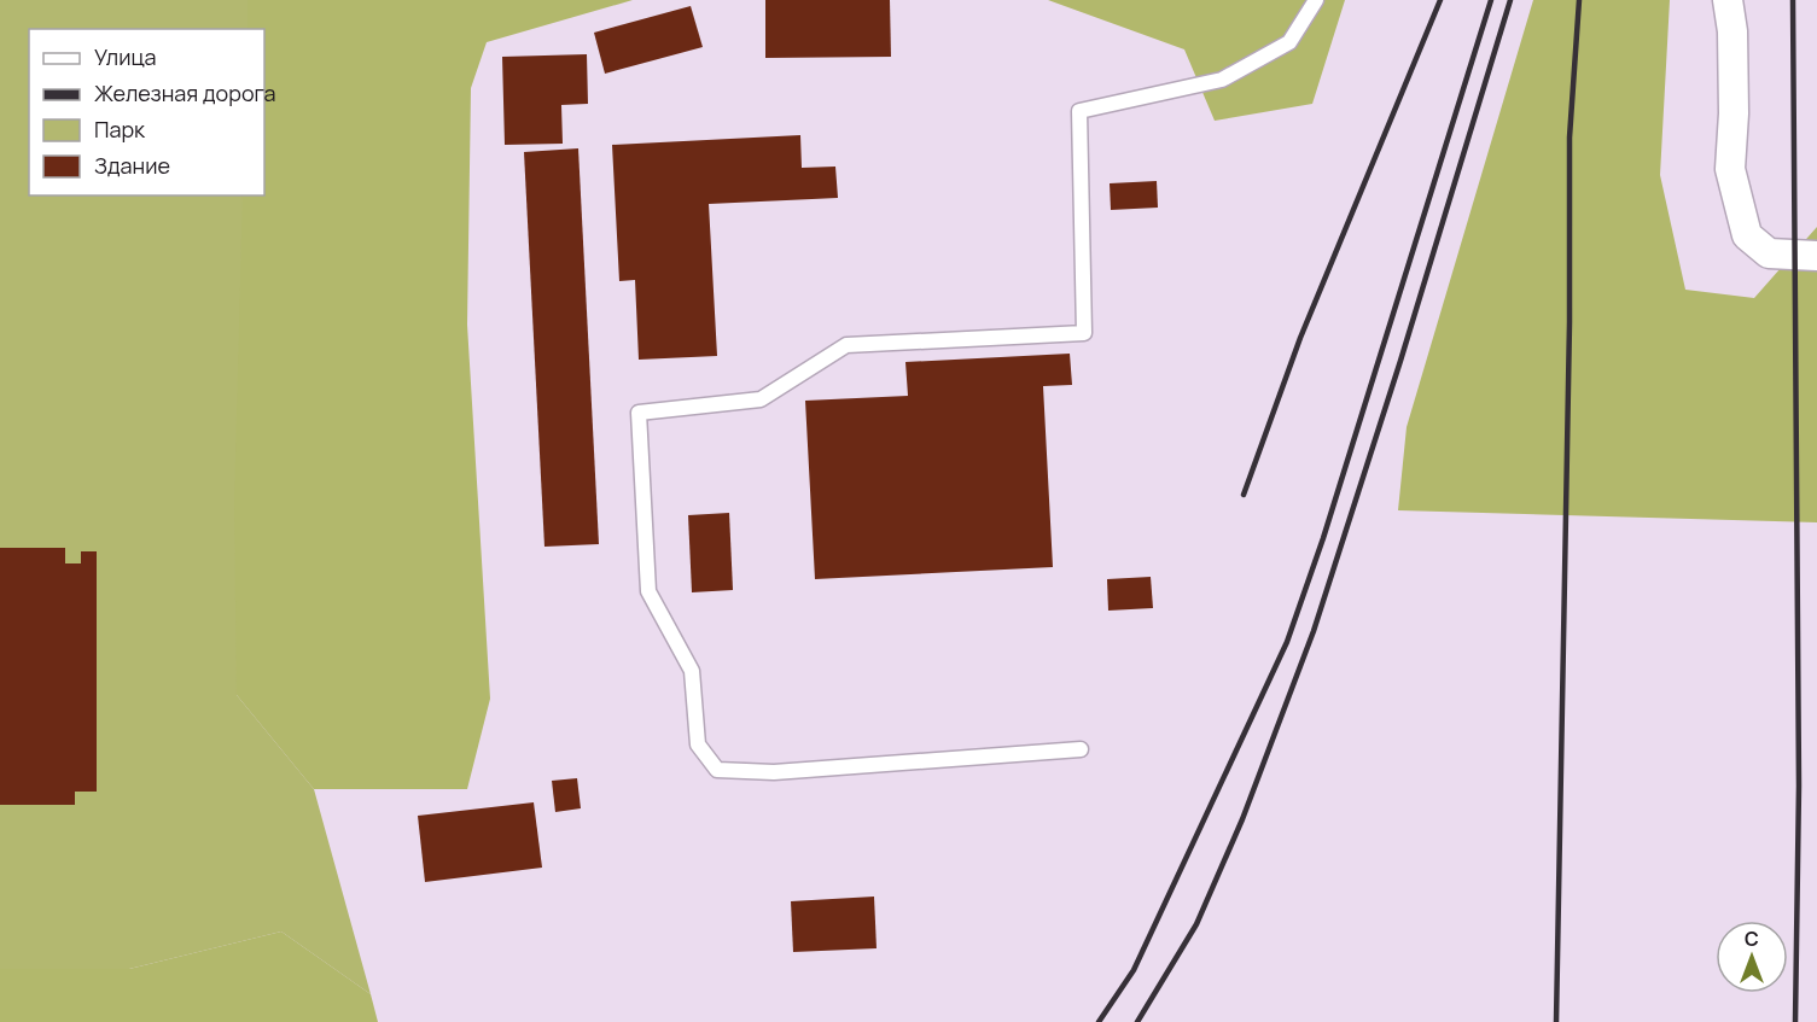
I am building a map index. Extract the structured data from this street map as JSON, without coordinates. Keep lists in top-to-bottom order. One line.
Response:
{"legend":["Улица","Железная дорога","Парк","Здание"],"north":"top"}
